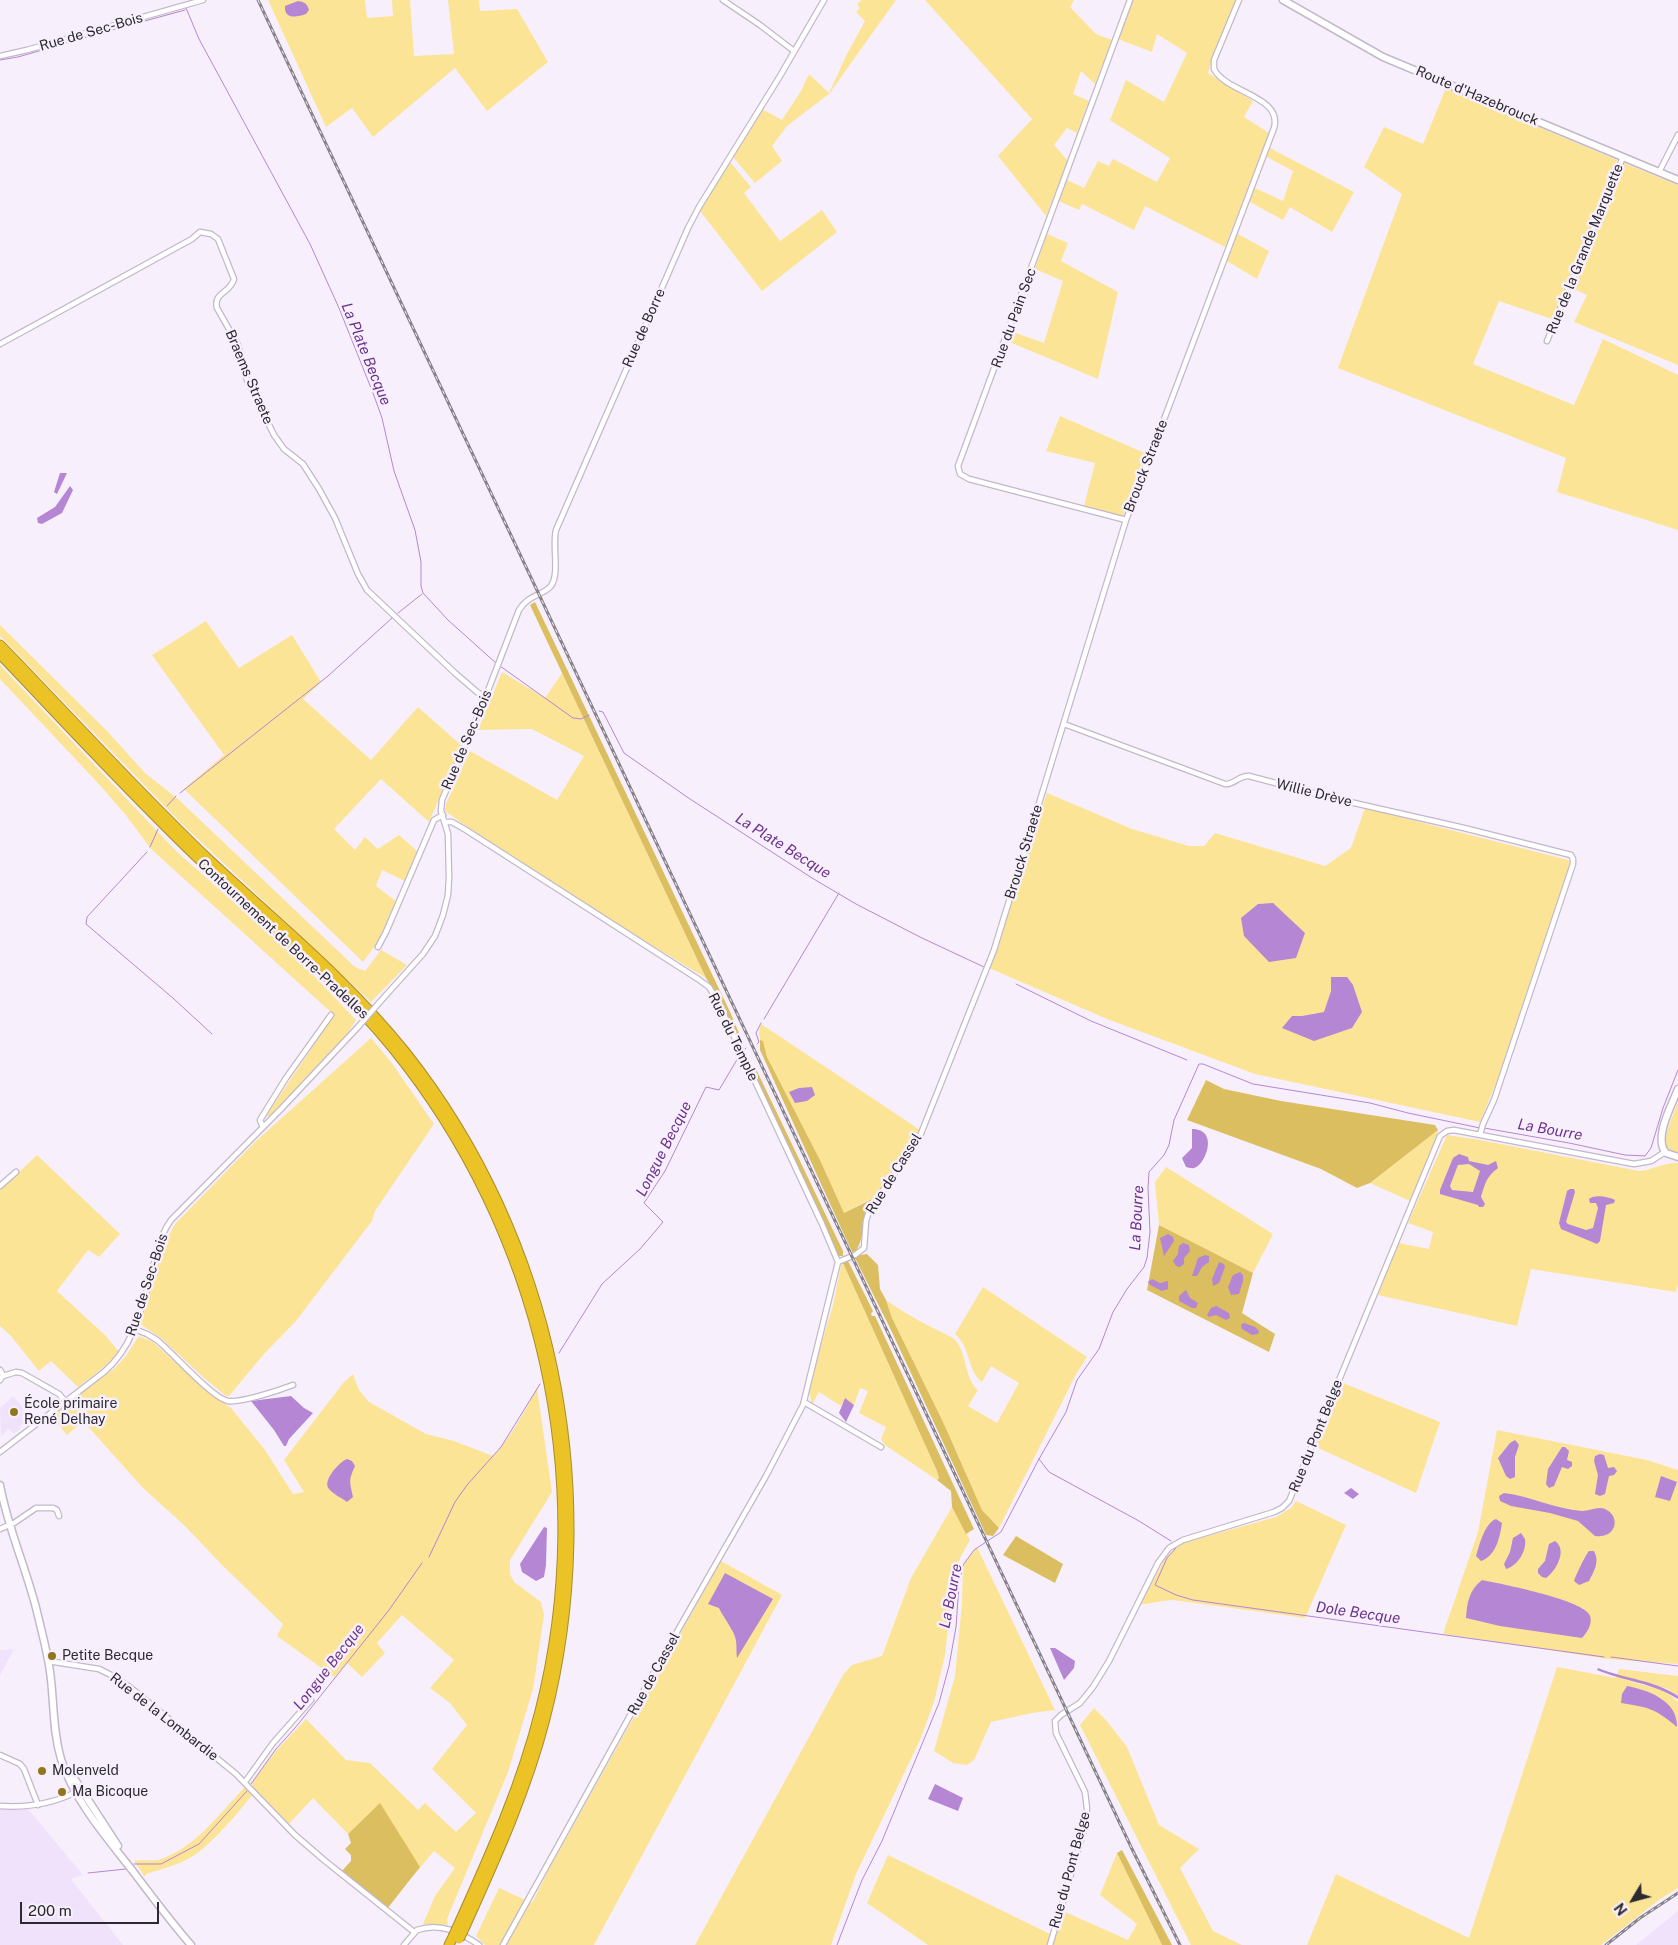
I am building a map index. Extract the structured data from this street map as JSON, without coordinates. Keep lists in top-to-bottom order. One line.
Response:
{"streets":{"highway":["Contournement de Borre-Pradelles"],"street":["Rue de Sec-Bois","Route d'Hazebrouck","Rue de la Grande Marquette","Rue du Pain Sec","Rue de Borre","Braems Straete","Brouck Straete","Willie Drève","Rue du Temple","Rue de Cassel","Rue du Pont Belge","Rue de la Lombardie"]},"crossings":[["Rue de Sec-Bois","Rue de Borre"],["Rue de Sec-Bois","Braems Straete"],["Rue de Sec-Bois","Rue du Temple"],["Route d'Hazebrouck","Rue de la Grande Marquette"],["Rue du Pain Sec","Brouck Straete"],["Brouck Straete","Willie Drève"],["Brouck Straete","Rue de Cassel"],["Willie Drève","Rue du Pont Belge"],["Rue du Temple","Rue de Cassel"]],"water":["La Plate Becque","La Bourre","Longue Becque","Dole Becque"],"places":["École primaire René Delhay","Petite Becque","Molenveld","Ma Bicoque"],"scale_bar":"200 m","north":"bottom left"}
